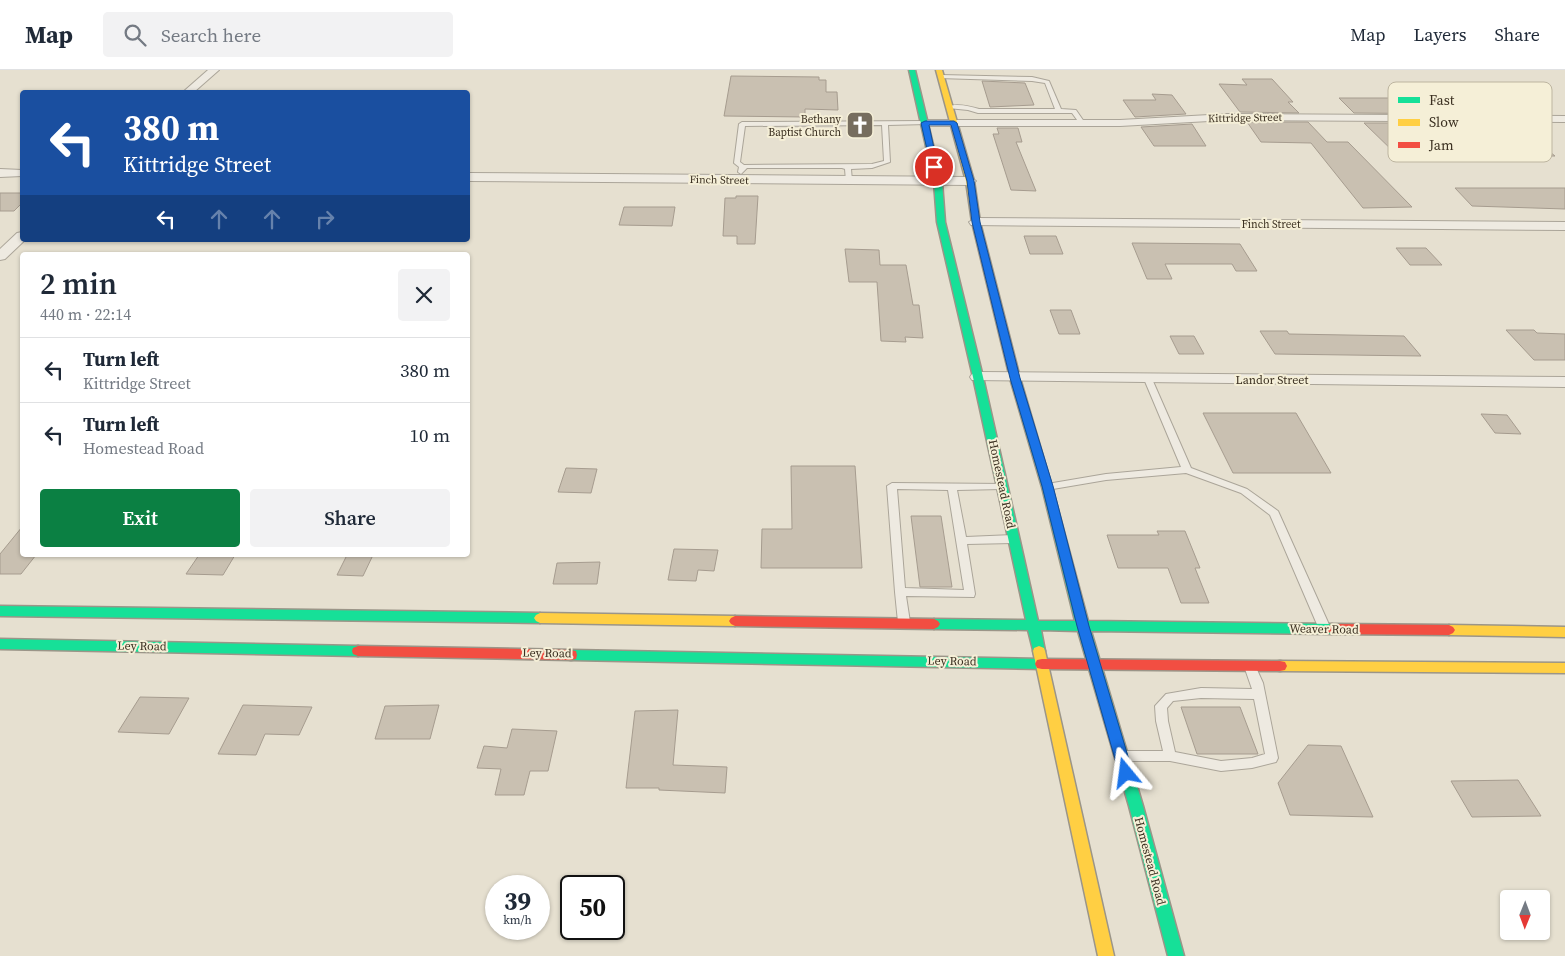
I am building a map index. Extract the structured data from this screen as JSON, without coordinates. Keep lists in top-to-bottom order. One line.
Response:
{"streets":{"main road":["Homestead Road","Weaver Road","Ley Road"],"street":["Kittridge Street","Finch Street","Landor Street"]},"crossings":[["Kittridge Street","Homestead Road"],["Finch Street","Homestead Road"],["Landor Street","Homestead Road"],["Homestead Road","Weaver Road"],["Homestead Road","Ley Road"]],"places":{"church":["Bethany Baptist Church"]},"legend":["Fast","Slow","Jam"],"north":"bottom","page":{"header":"Map","search":"Search here","nav":["Map","Layers","Share"],"turn":["380 m","Kittridge Street"],"heading":["2 min","440 m · 22:14"],"list":[{"name":"Turn left","note":"Kittridge Street","value":"380 m"},{"name":"Turn left","note":"Homestead Road","value":"10 m"}],"buttons":["Exit","Share"],"speed":"39 km/h","limit":"50"}}
